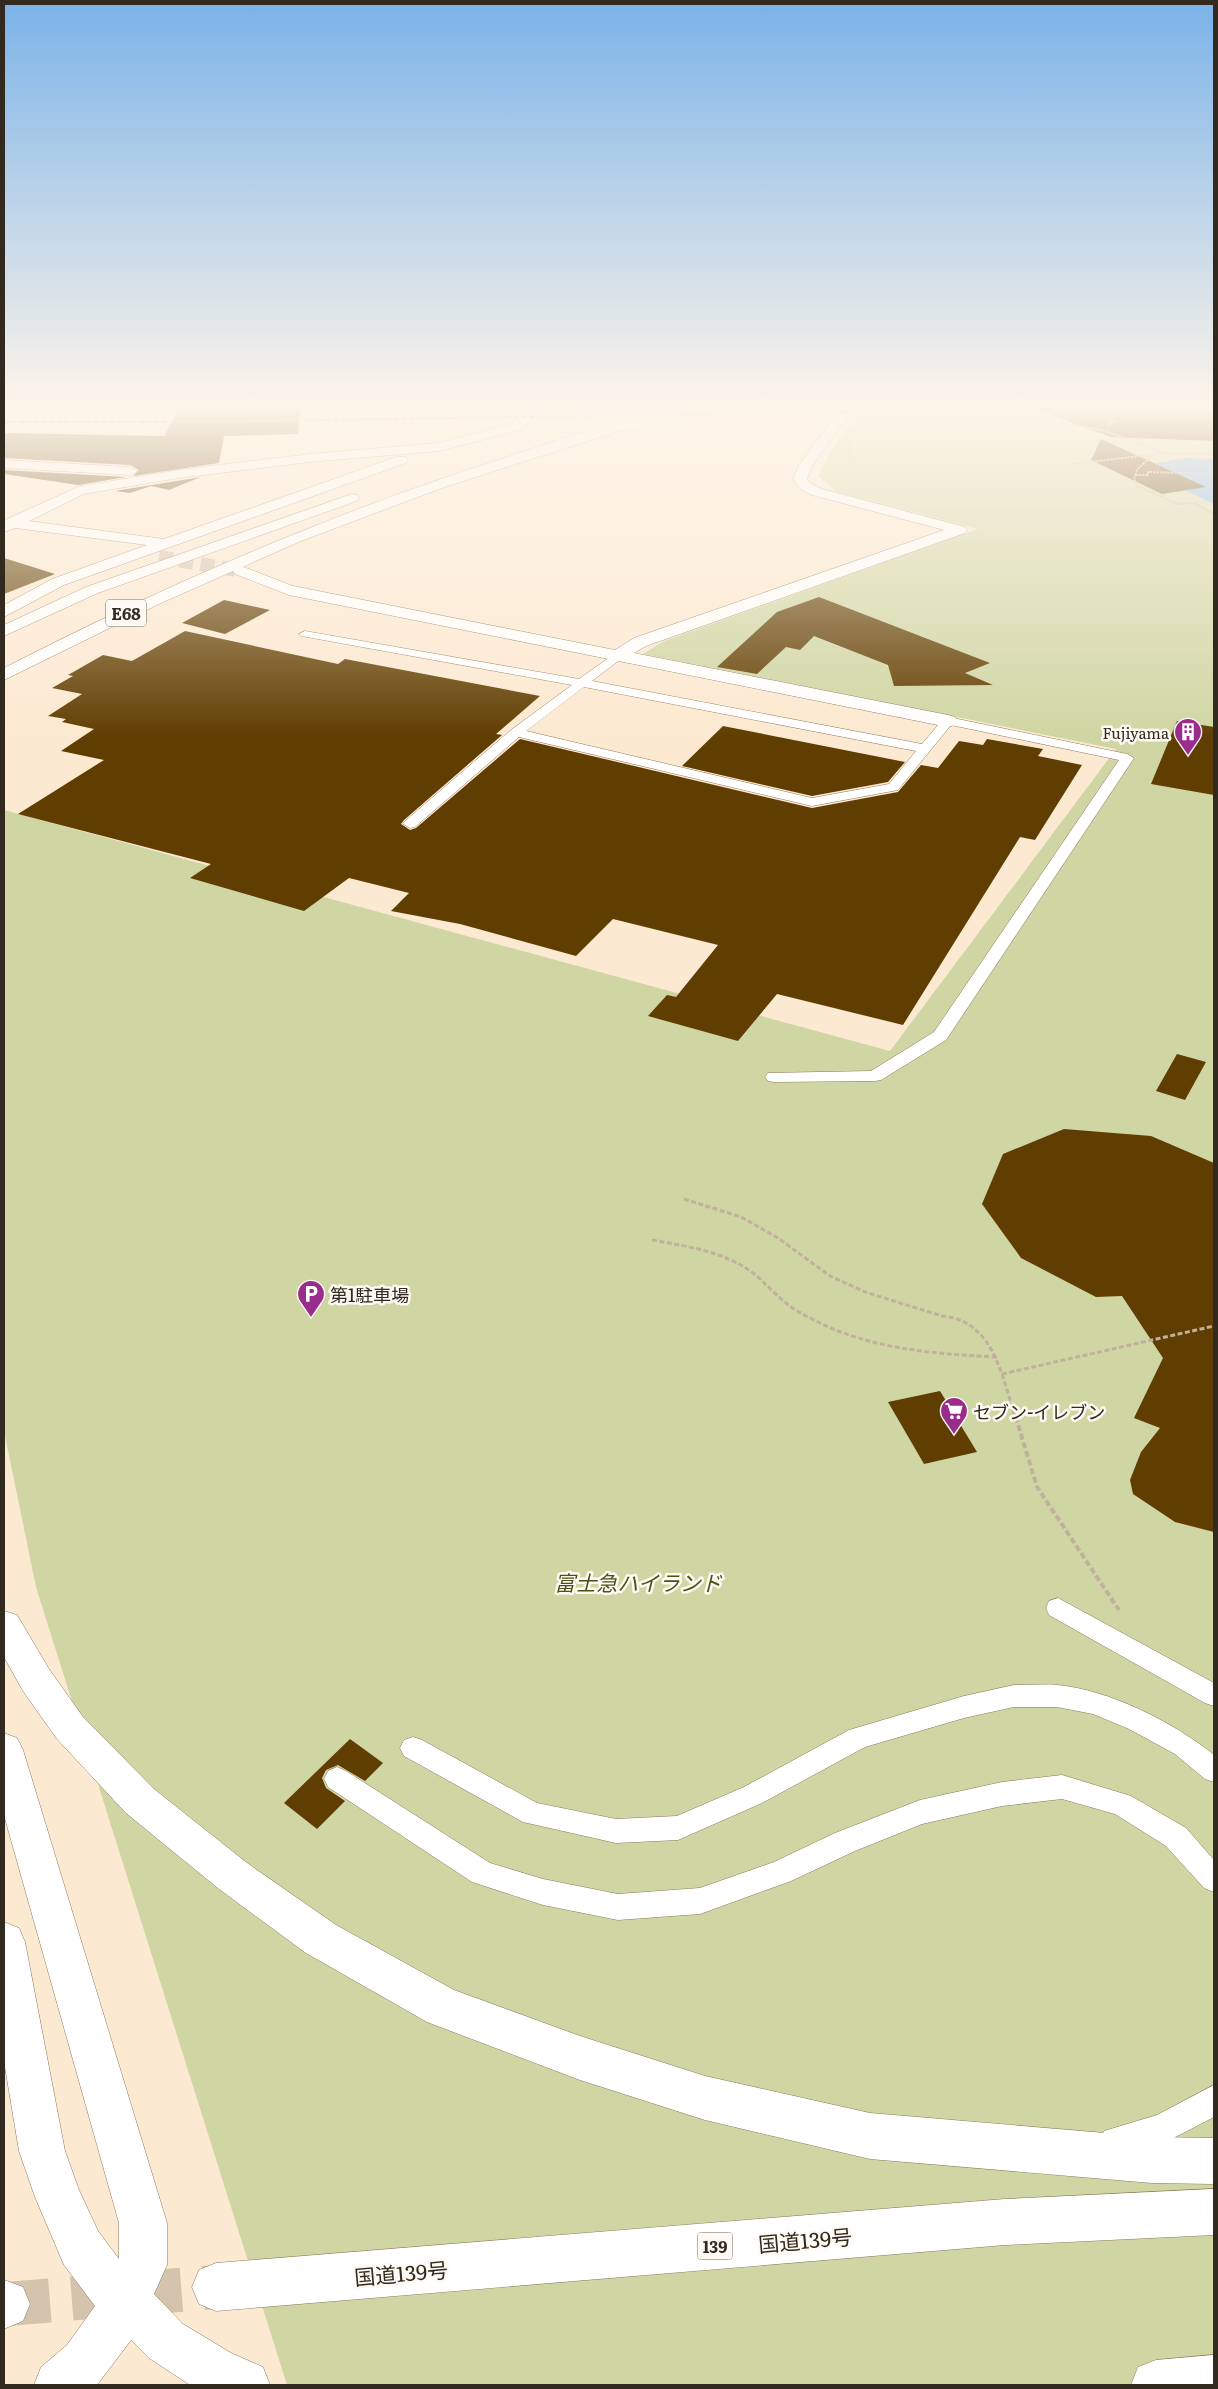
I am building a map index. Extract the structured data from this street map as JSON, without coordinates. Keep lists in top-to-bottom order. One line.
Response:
{"streets":{"main road":["E68","国道139号","139"]},"parks":["富士急ハイランド"],"places":{"building":["Fujiyama"],"parking":["第1駐車場"],"supermarket":["セブン-イレブン"]}}
